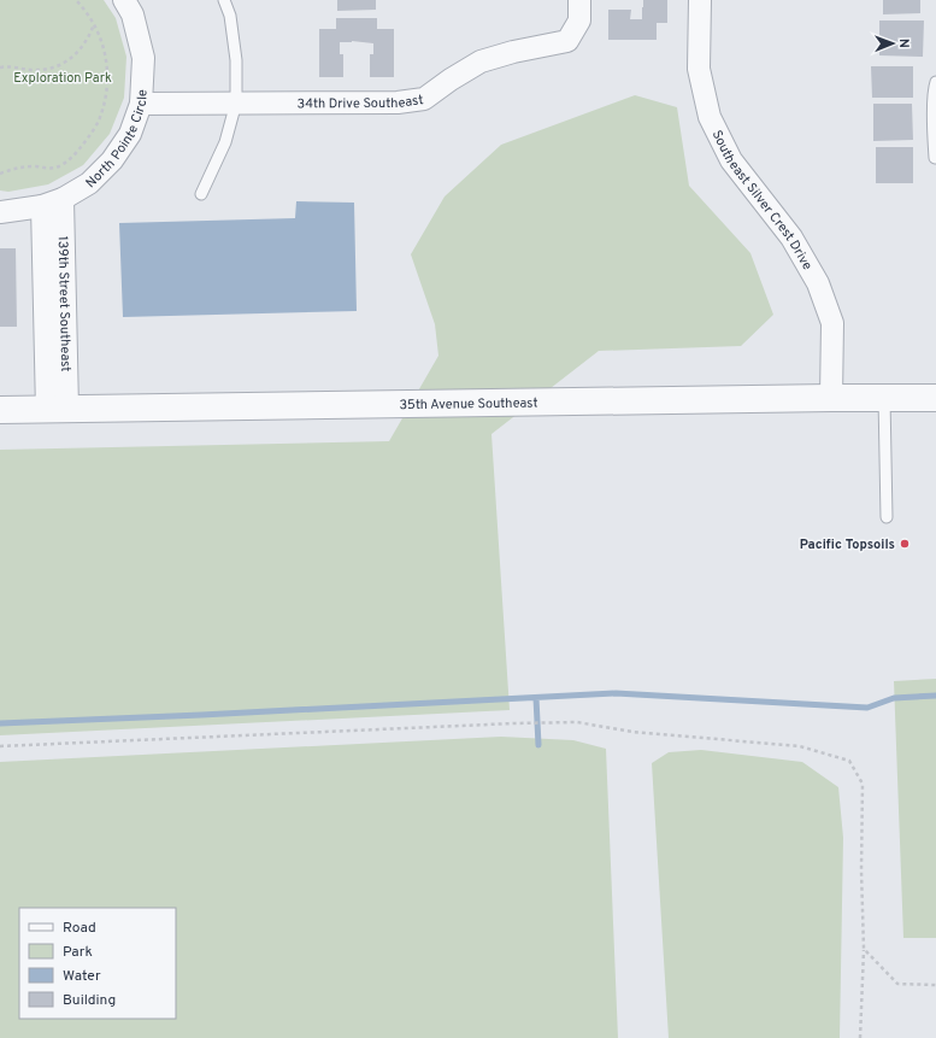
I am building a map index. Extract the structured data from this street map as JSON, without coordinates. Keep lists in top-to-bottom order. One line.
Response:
{"streets":{"street":["34th Drive Southeast","North Pointe Circle","Southeast Silver Crest Drive","139th Street Southeast","35th Avenue Southeast"]},"crossings":[["34th Drive Southeast","North Pointe Circle"],["North Pointe Circle","139th Street Southeast"],["Southeast Silver Crest Drive","35th Avenue Southeast"],["139th Street Southeast","35th Avenue Southeast"]],"parks":["Exploration Park"],"places":["Pacific Topsoils"],"legend":["Road","Park","Water","Building"],"north":"right"}
